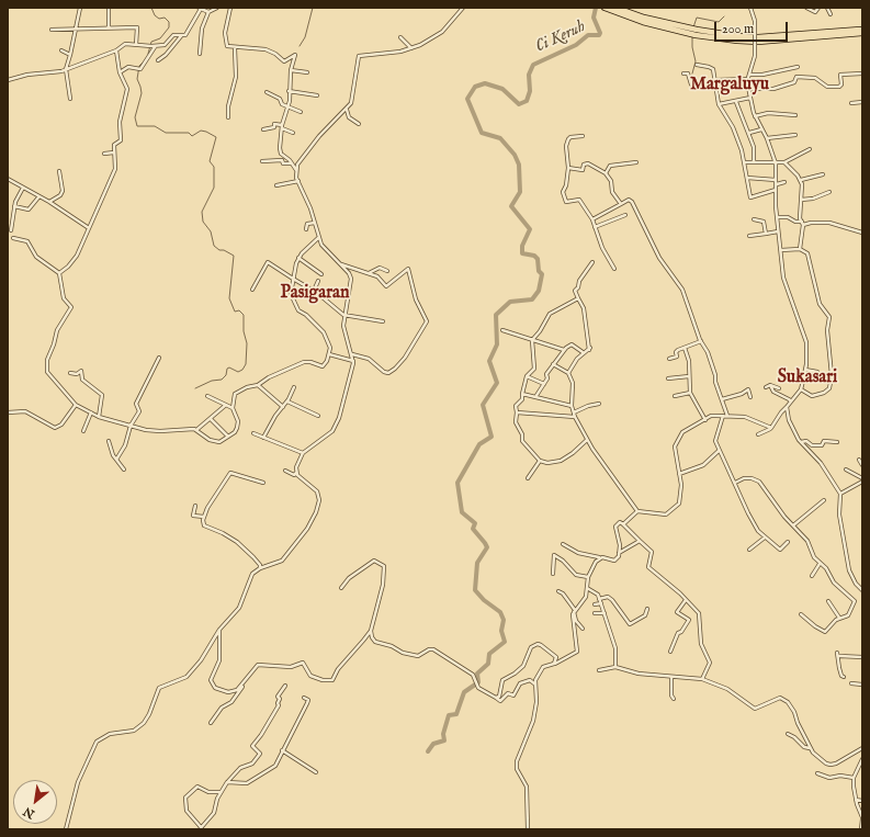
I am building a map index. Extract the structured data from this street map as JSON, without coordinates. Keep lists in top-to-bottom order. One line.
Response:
{"districts":["Margaluyu","Pasigaran","Sukasari"],"water":["Ci Keruh"],"scale_bar":"200 m","north":"bottom left"}
